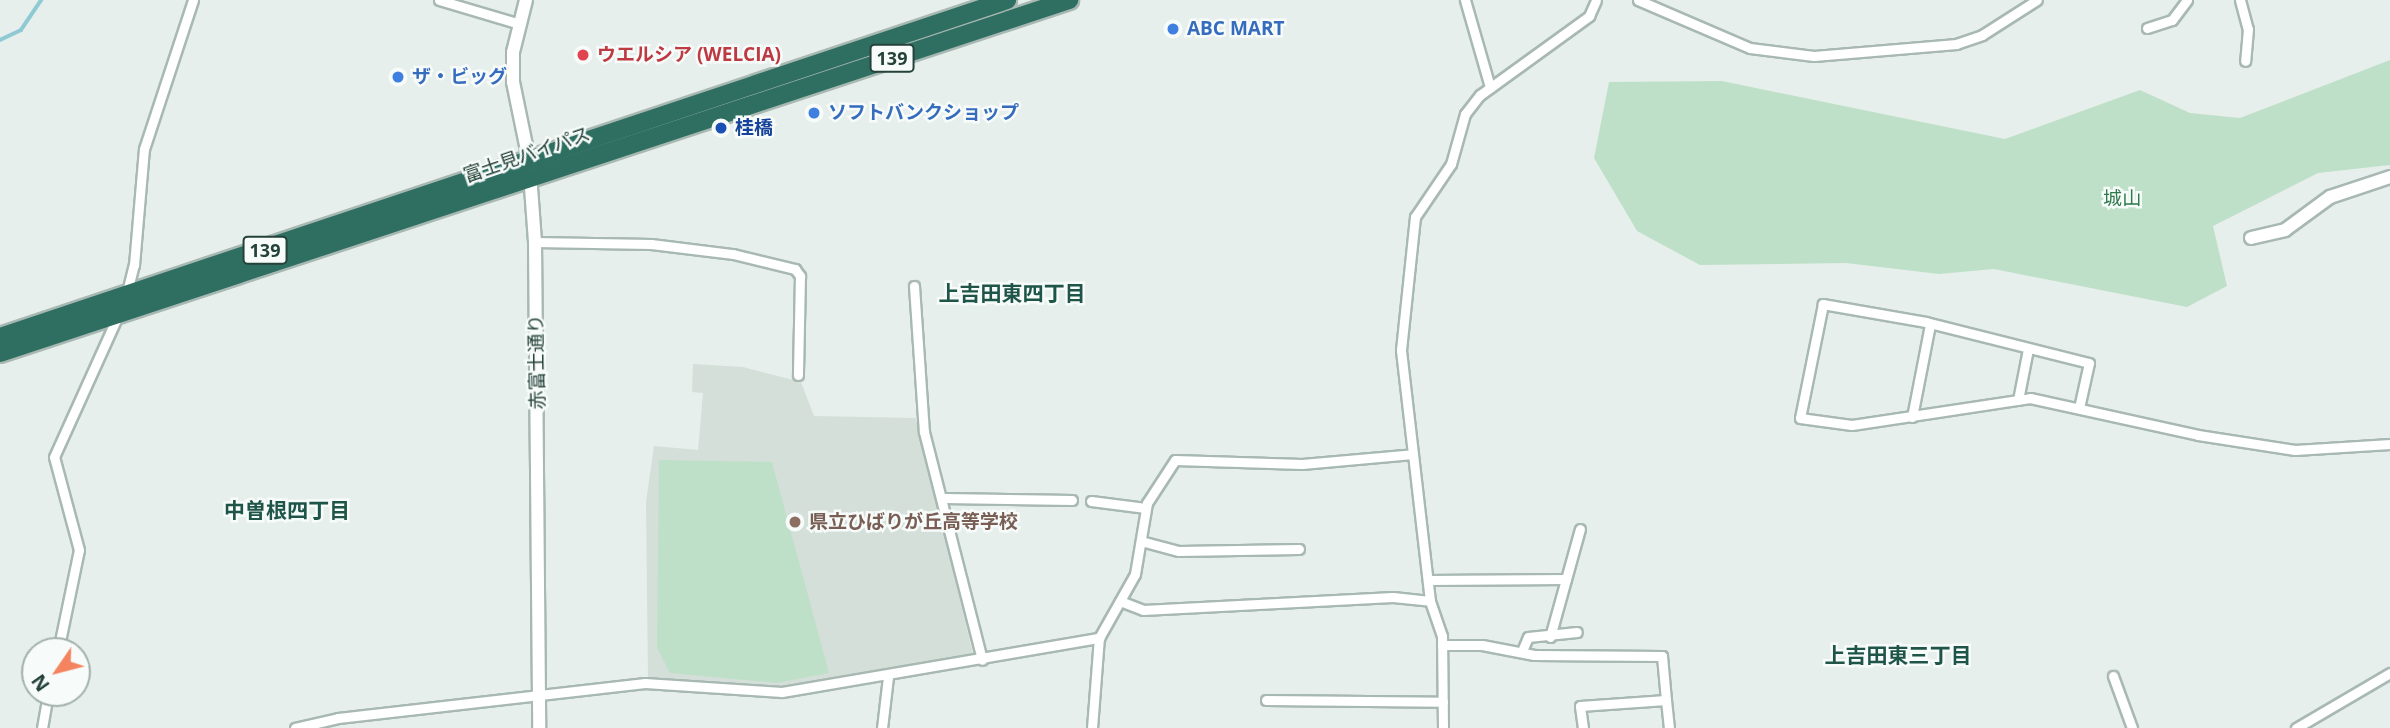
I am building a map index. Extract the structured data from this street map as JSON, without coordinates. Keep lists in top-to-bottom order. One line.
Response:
{"streets":{"highway":["139","富士見バイパス"],"street":["赤富士通り"]},"crossings":[["富士見バイパス","赤富士通り"]],"districts":["上吉田東四丁目","中曽根四丁目","上吉田東三丁目"],"parks":["城山"],"places":["ABC MART","ウエルシア (WELCIA)","ザ・ビッグ","ソフトバンクショップ","桂橋","県立ひばりが丘高等学校"],"north":"bottom left"}
